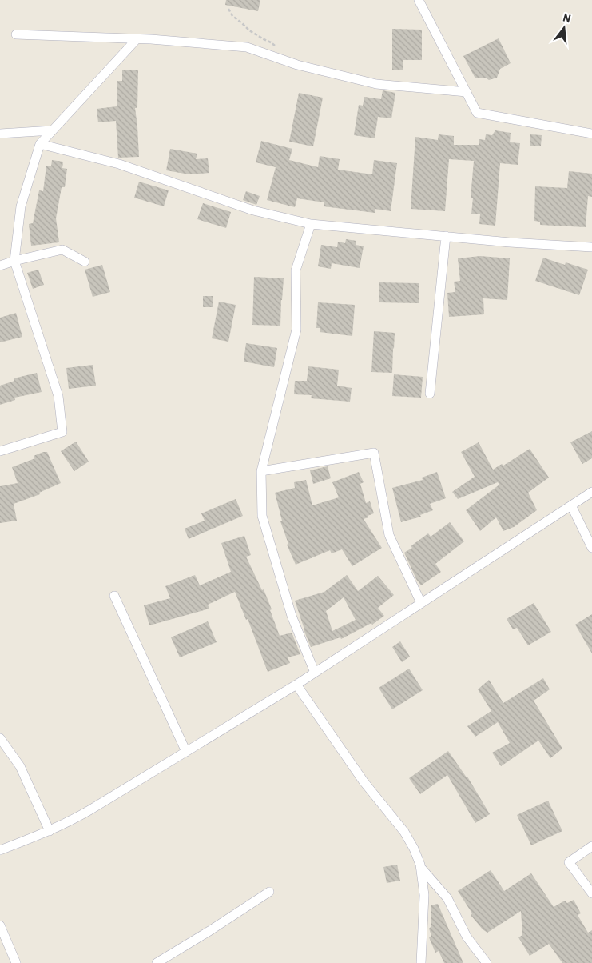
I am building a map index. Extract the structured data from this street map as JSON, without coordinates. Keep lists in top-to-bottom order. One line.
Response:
{"north":"top"}
